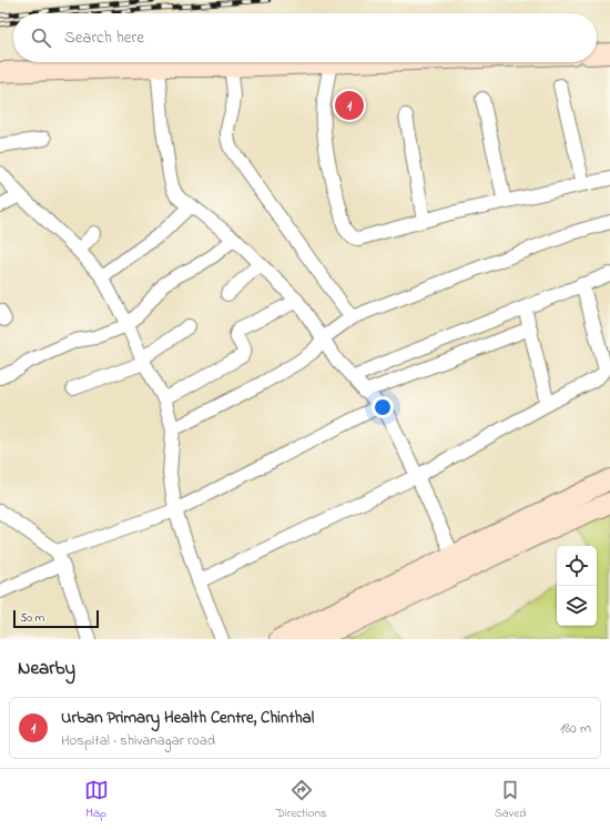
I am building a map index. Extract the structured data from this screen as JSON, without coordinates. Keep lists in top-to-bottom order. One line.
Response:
{"scale_bar":"50 m","page":{"search":"Search here","pins":"1","scale":"50 m","heading":"Nearby","list":[{"mark":"1","name":"Urban Primary Health Centre, Chinthal","note":"Hospital · shivanagar road","value":"180 m"}],"nav":["Map","Directions","Saved"]}}
